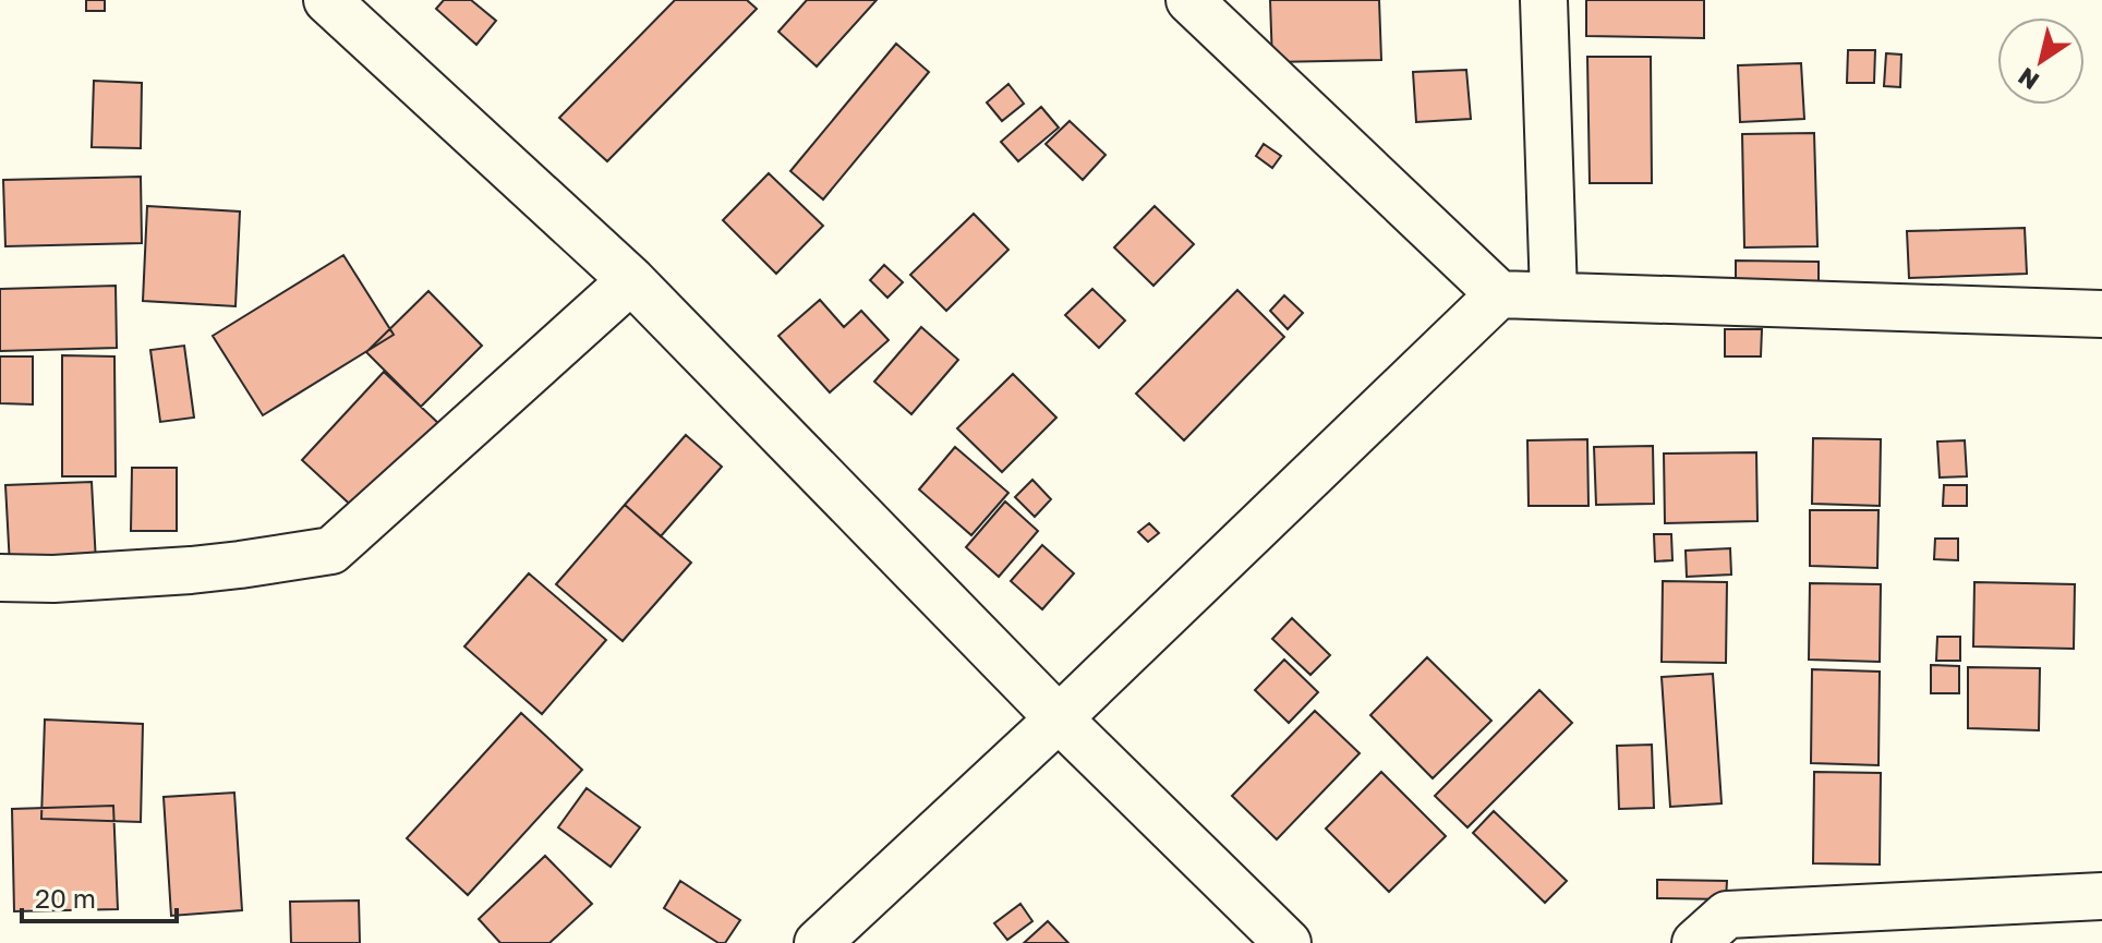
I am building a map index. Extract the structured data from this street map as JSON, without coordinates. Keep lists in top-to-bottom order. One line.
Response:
{"scale_bar":"20 m","north":"bottom left"}
